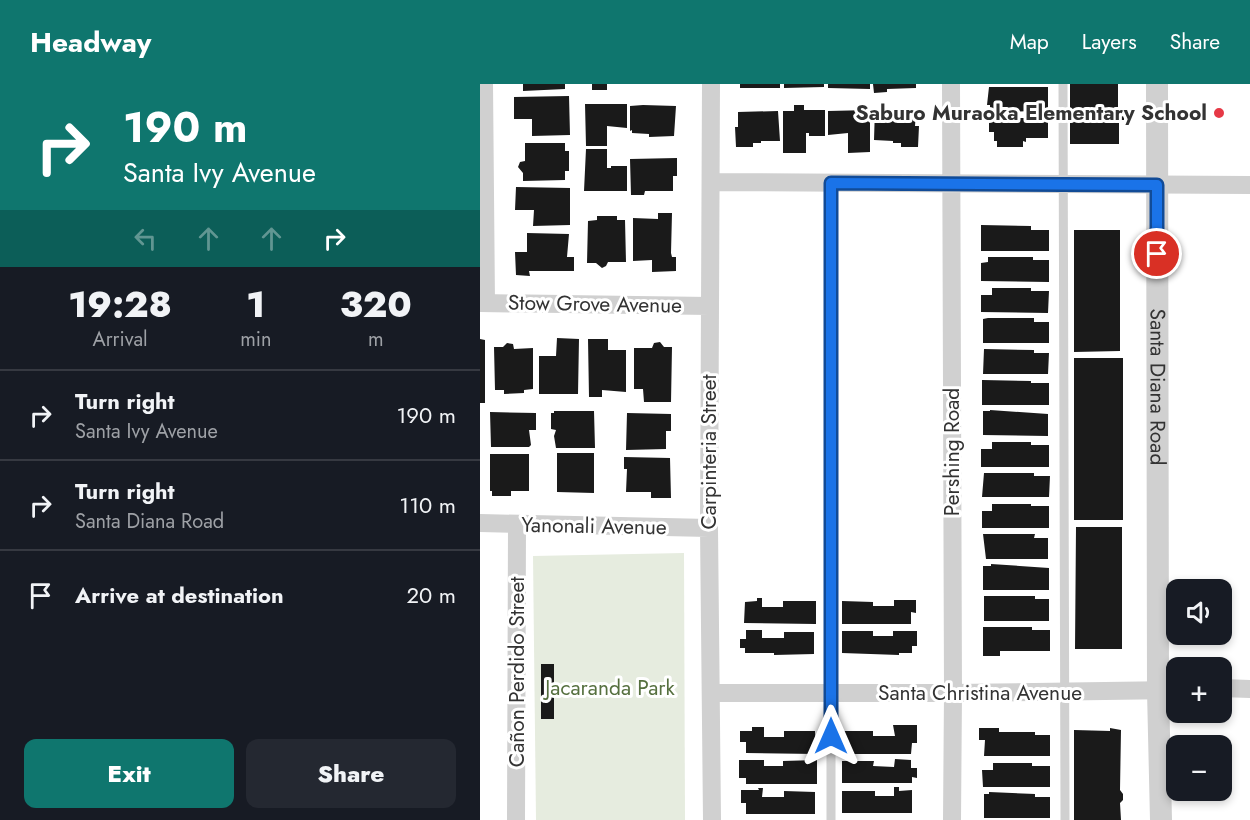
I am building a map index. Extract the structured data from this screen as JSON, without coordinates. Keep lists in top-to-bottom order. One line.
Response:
{"streets":{"street":["Stow Grove Avenue","Santa Diana Road","Carpinteria Street","Pershing Road","Yanonali Avenue","Cañon Perdido Street","Santa Christina Avenue"]},"crossings":[["Stow Grove Avenue","Carpinteria Street"],["Carpinteria Street","Yanonali Avenue"],["Carpinteria Street","Santa Christina Avenue"],["Pershing Road","Santa Christina Avenue"],["Yanonali Avenue","Cañon Perdido Street"]],"parks":["Jacaranda Park"],"places":["Saburo Muraoka Elementary School"],"page":{"header":"Headway","nav":["Map","Layers","Share"],"turn":["190 m","Santa Ivy Avenue"],"eta":["19:28","Arrival","1","min","320","m"],"list":[{"name":"Turn right","note":"Santa Ivy Avenue","value":"190 m"},{"name":"Turn right","note":"Santa Diana Road","value":"110 m"},{"name":"Arrive at destination","value":"20 m"}],"map_buttons":["+","−"],"buttons":["Exit","Share"]}}
